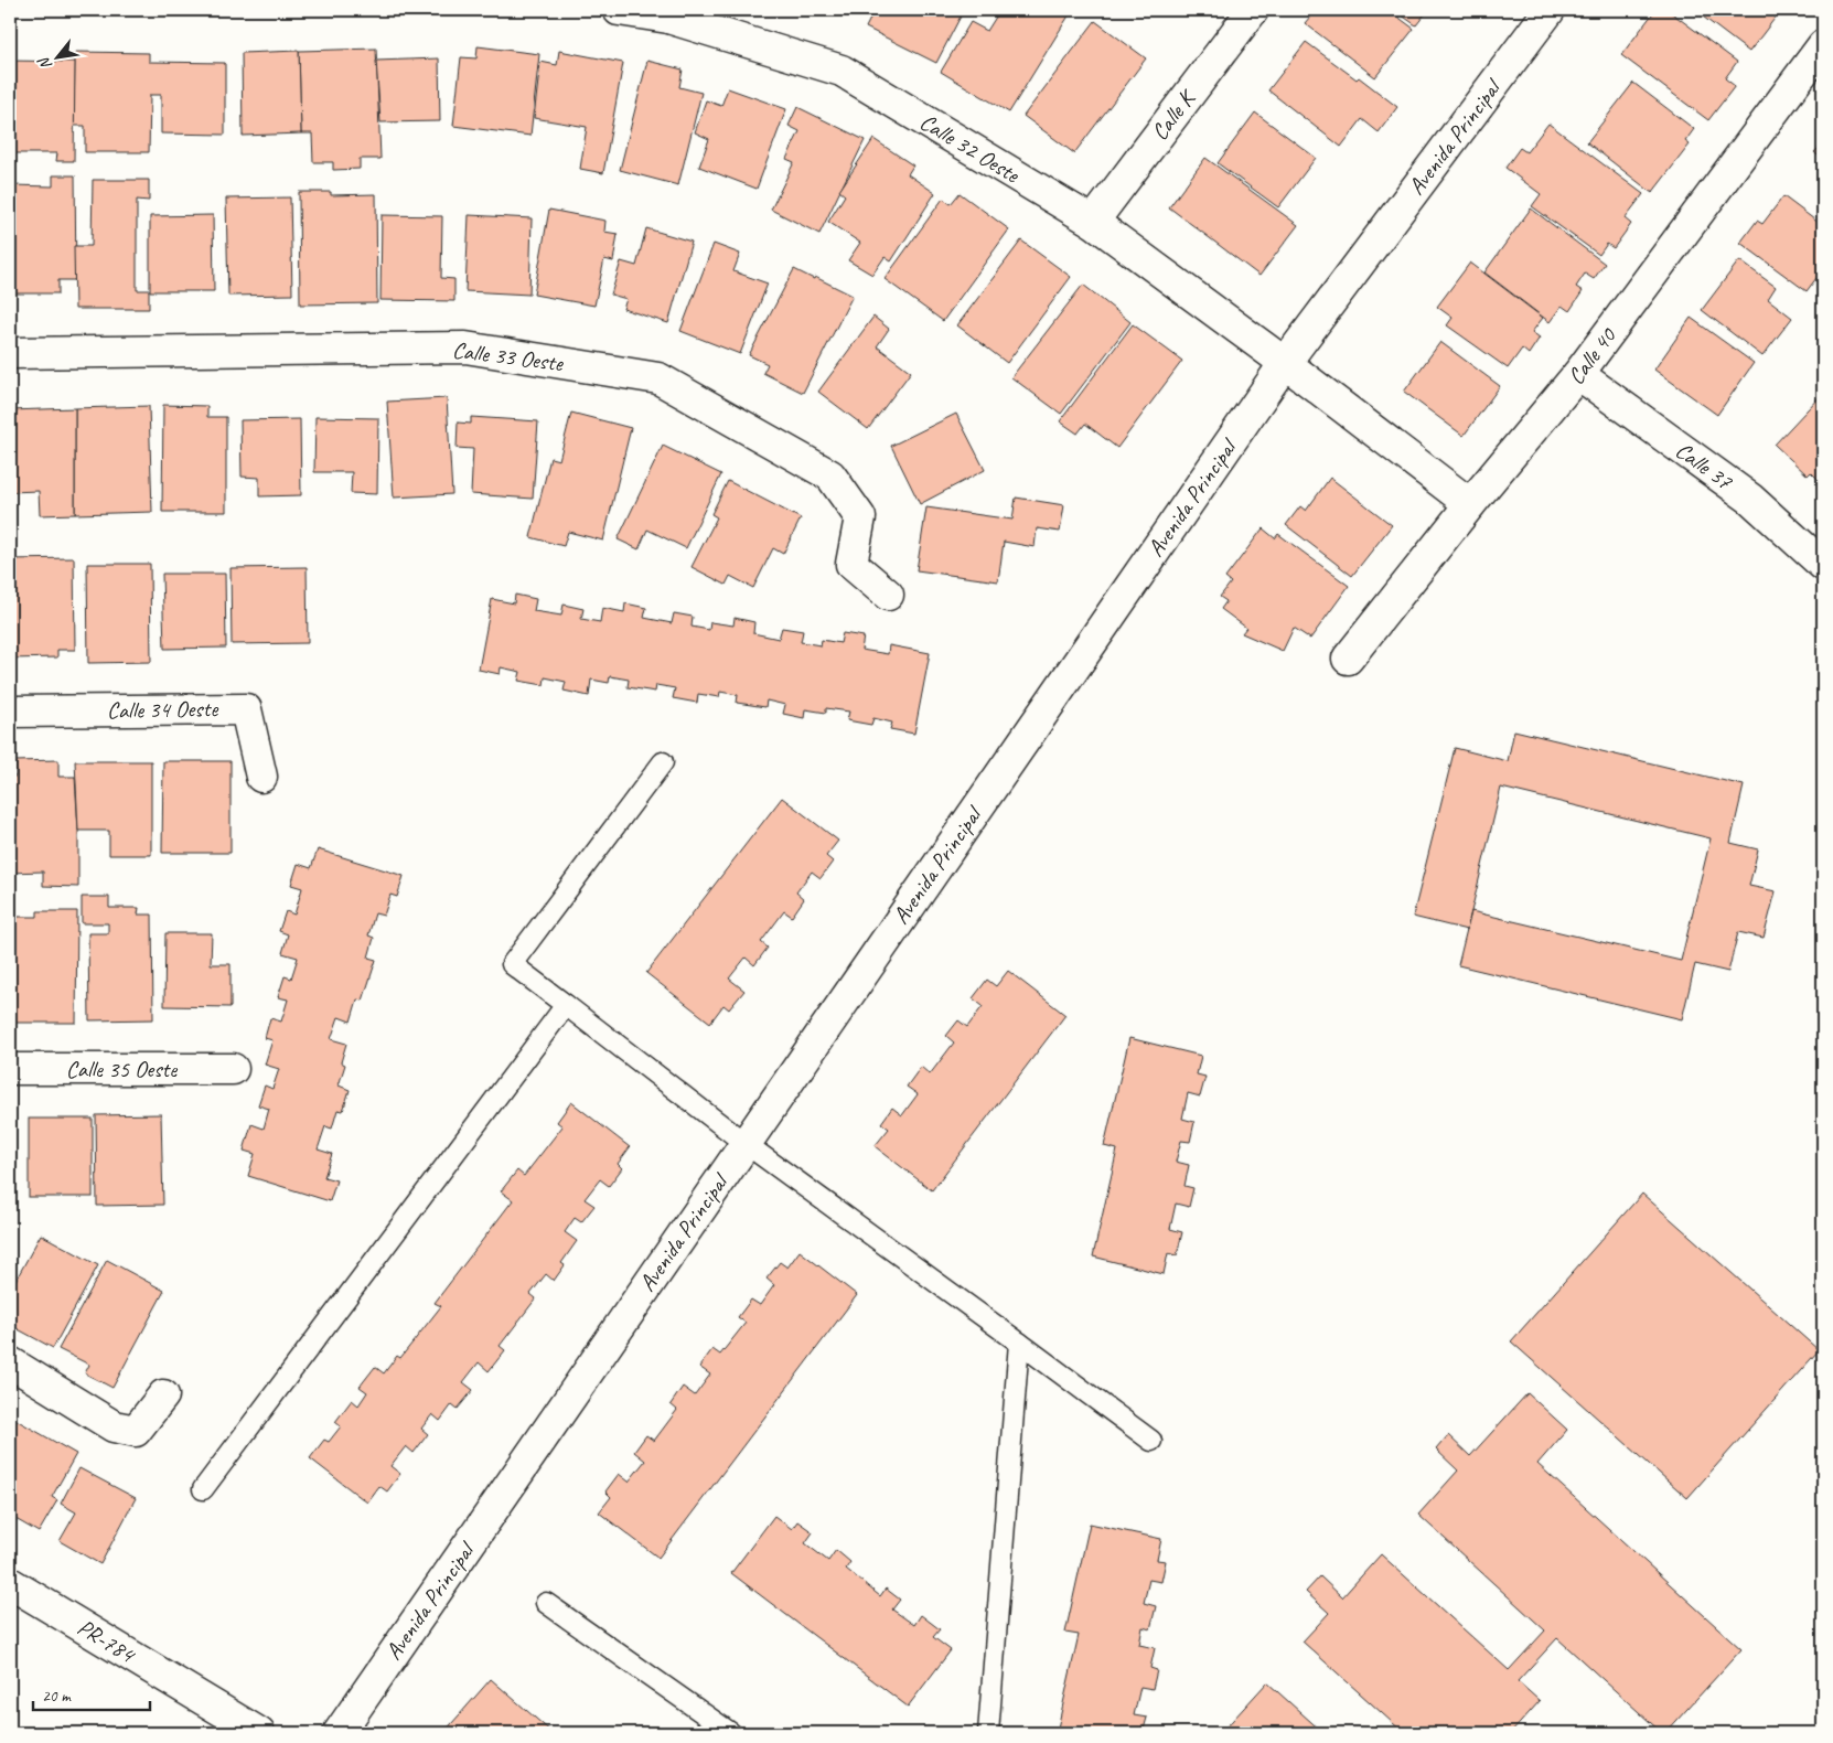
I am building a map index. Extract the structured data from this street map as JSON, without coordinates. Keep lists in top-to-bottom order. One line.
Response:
{"streets":{"street":["Calle K","Avenida Principal","Calle 32 Oeste","Calle 33 Oeste","Calle 40","Calle 37","Calle 34 Oeste","Calle 35 Oeste","PR-784"]},"crossings":[["Calle K","Calle 32 Oeste"],["Avenida Principal","Calle 32 Oeste"],["Calle 32 Oeste","Calle 40"],["Calle 40","Calle 37"]],"scale_bar":"20 m","north":"bottom left"}
